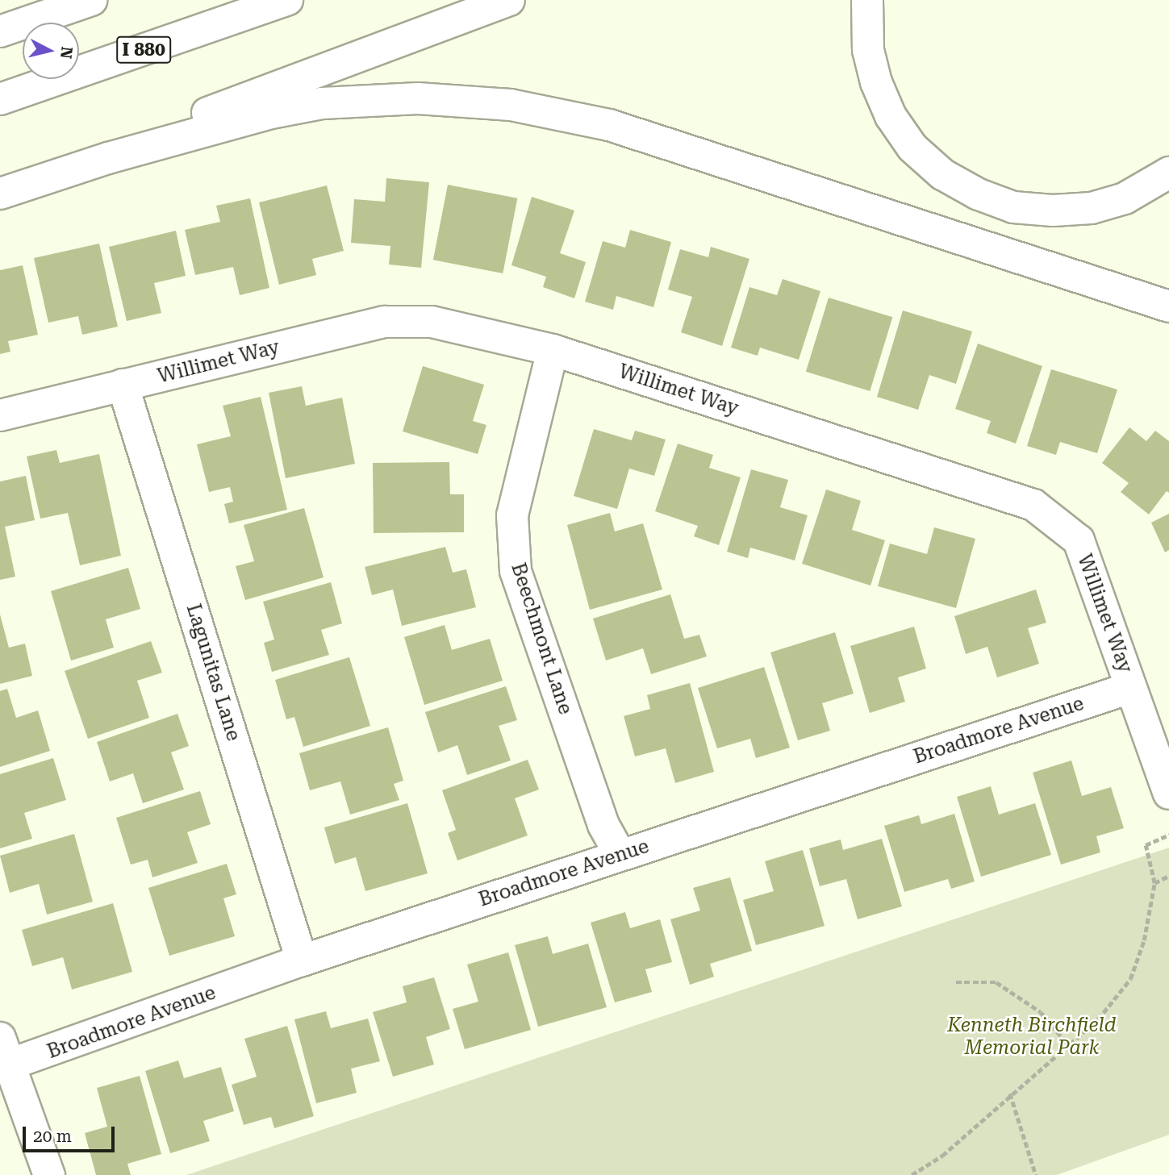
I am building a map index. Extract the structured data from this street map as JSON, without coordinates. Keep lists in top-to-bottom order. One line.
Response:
{"streets":{"main road":["I 880","Willimet Way","Beechmont Lane","Lagunitas Lane","Broadmore Avenue"]},"crossings":[["Willimet Way","Beechmont Lane"],["Willimet Way","Lagunitas Lane"],["Willimet Way","Broadmore Avenue"],["Beechmont Lane","Broadmore Avenue"],["Lagunitas Lane","Broadmore Avenue"]],"parks":["Kenneth Birchfield Memorial Park"],"scale_bar":"20 m","north":"right"}
